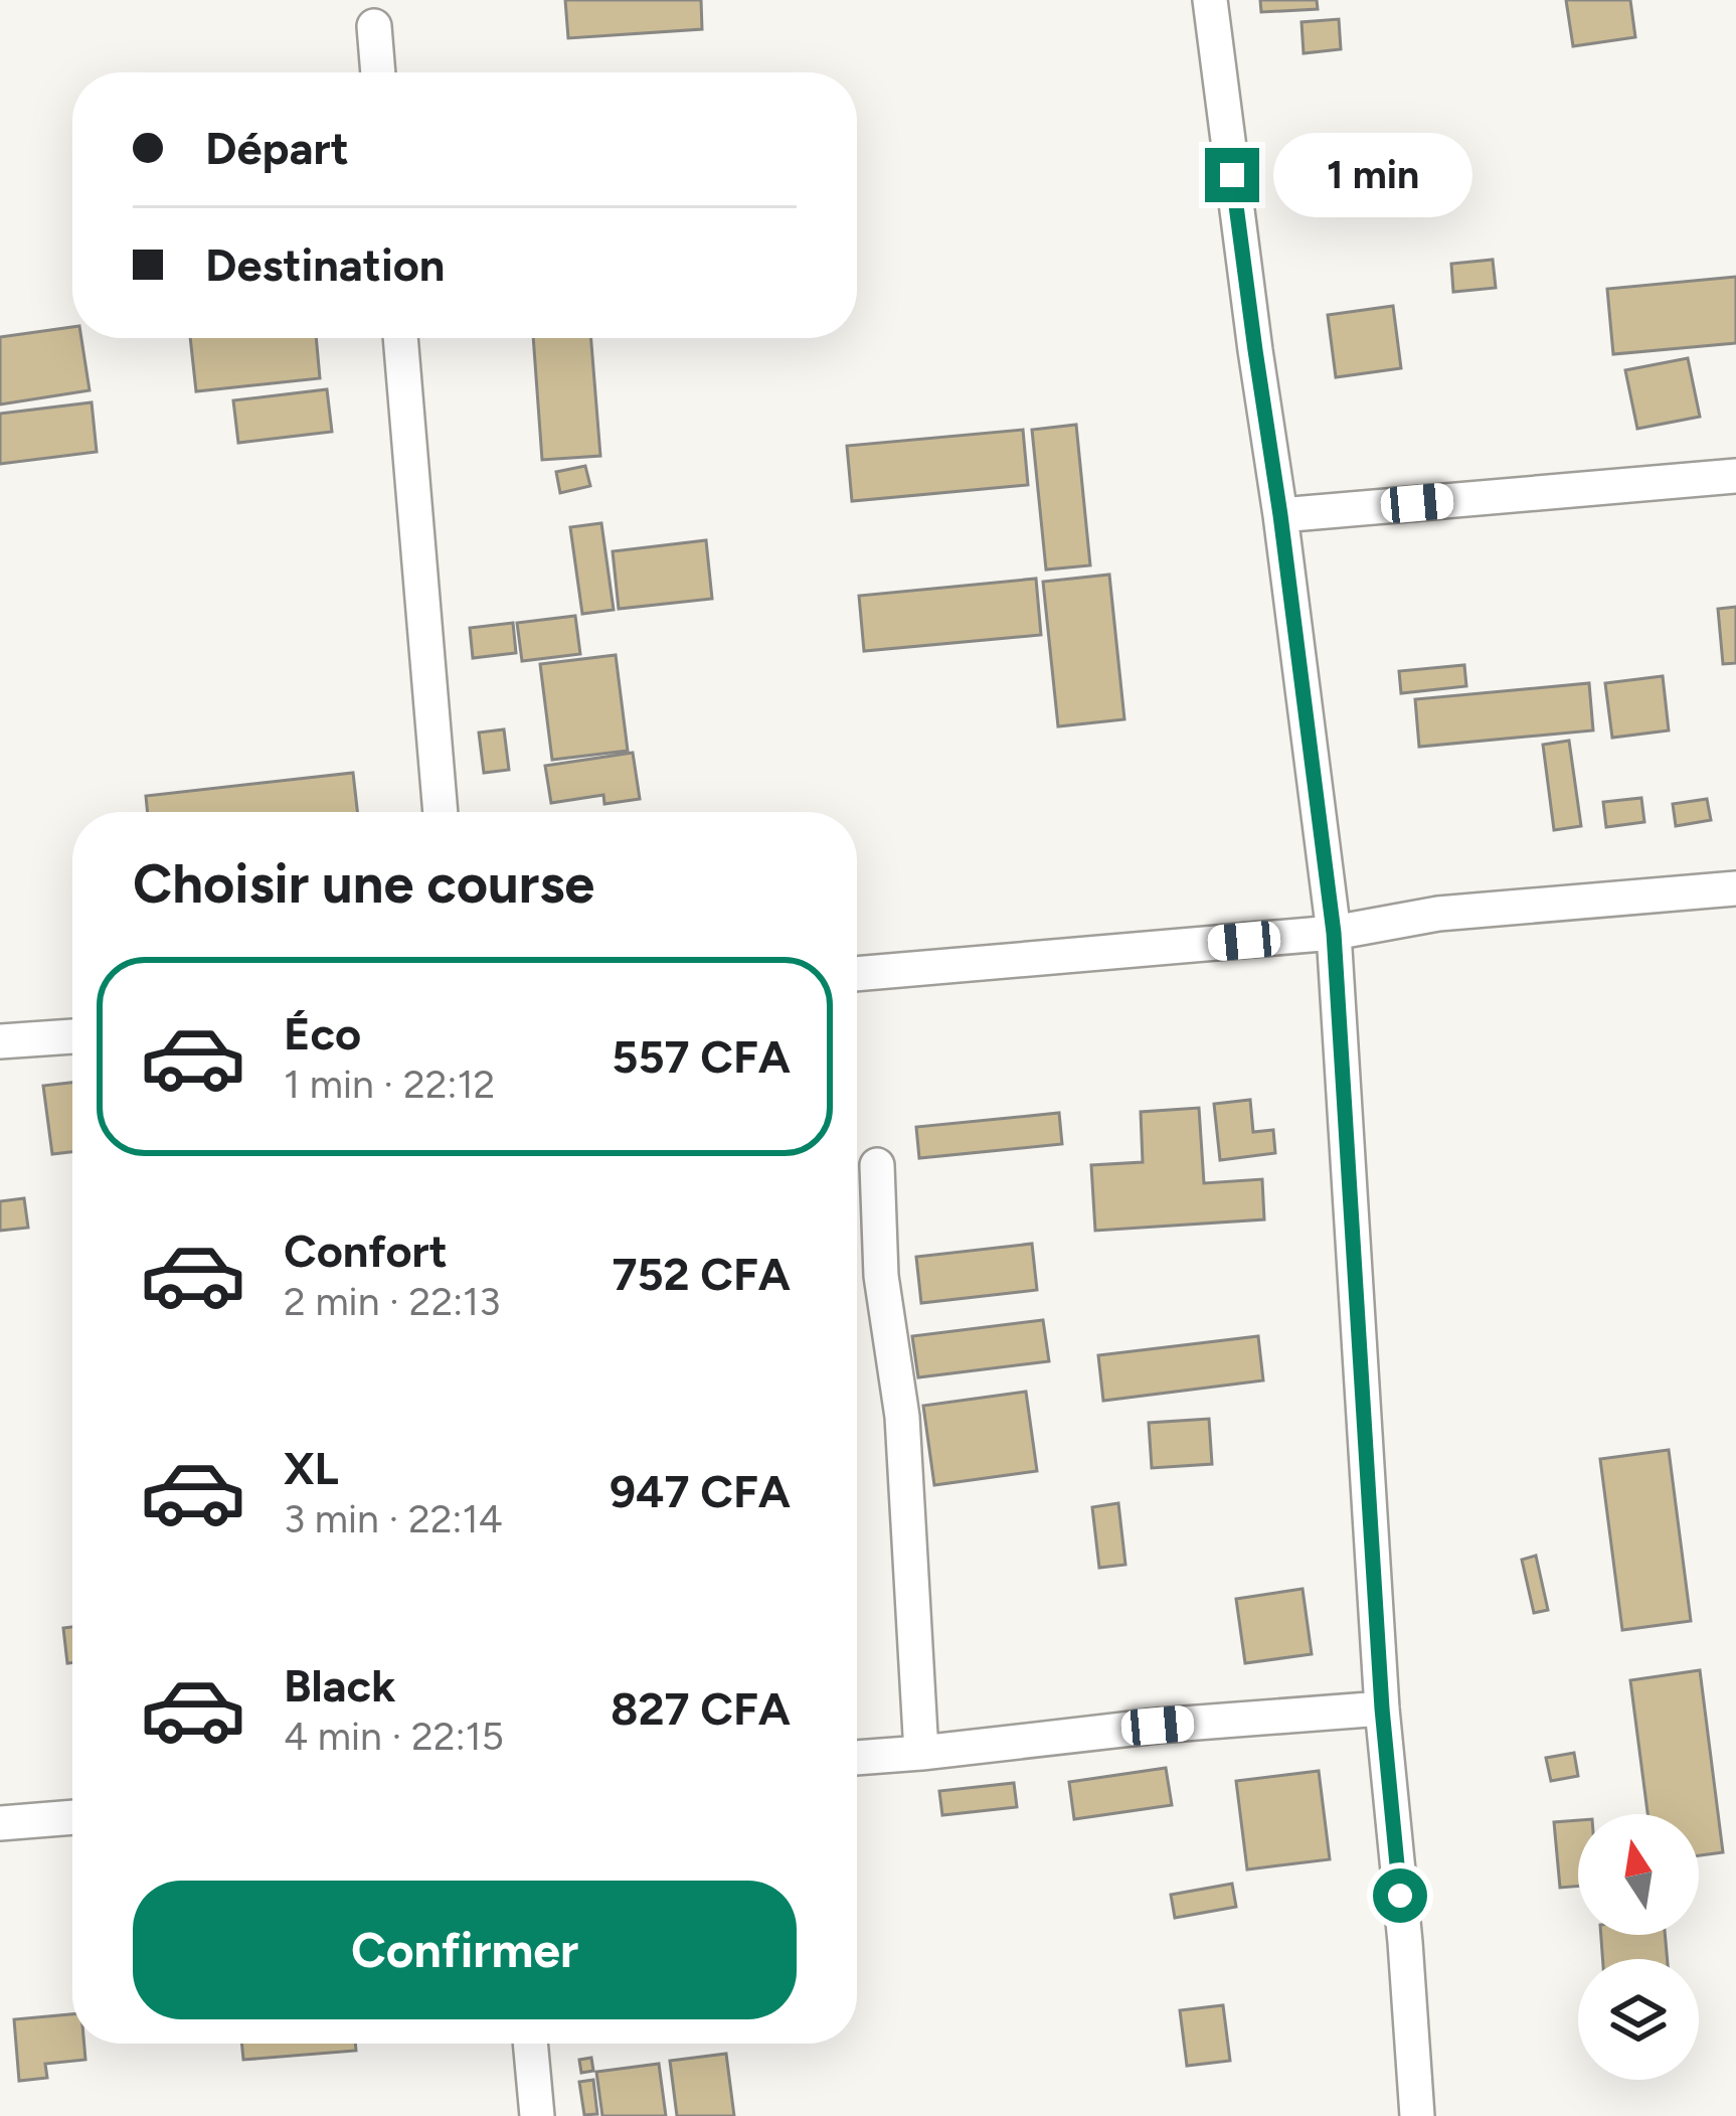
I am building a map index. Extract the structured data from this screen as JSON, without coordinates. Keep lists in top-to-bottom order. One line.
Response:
{"north":"top","page":{"banner":["Départ","Destination"],"bubble":"1 min","heading":"Choisir une course","list":[{"name":"Éco","note":"1 min · 22:12","value":"557 CFA"},{"name":"Confort","note":"2 min · 22:13","value":"752 CFA"},{"name":"XL","note":"3 min · 22:14","value":"947 CFA"},{"name":"Black","note":"4 min · 22:15","value":"827 CFA"}],"buttons":"Confirmer"}}
